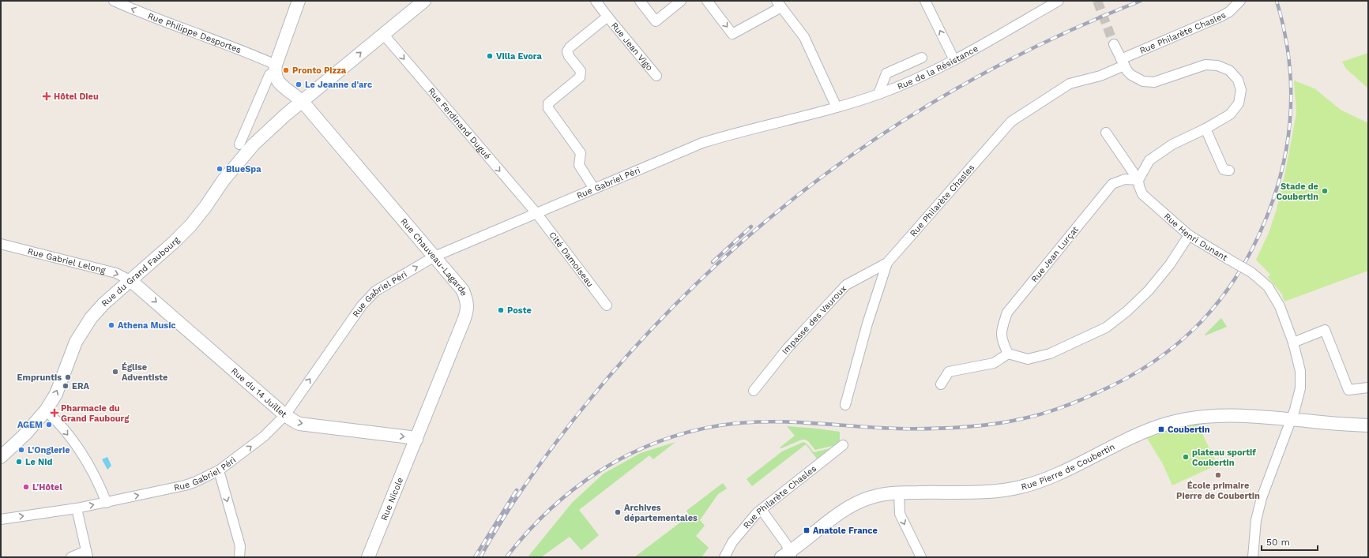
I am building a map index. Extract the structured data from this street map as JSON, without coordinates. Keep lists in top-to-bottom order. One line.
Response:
{"streets":{"main road":["Rue Chauveau-Lagarde","Rue du Grand Faubourg","Rue du 14 Juillet","Rue Pierre de Coubertin","Rue Nicole"],"street":["Rue Philarète Chasles","Rue Philippe Desportes","Rue Jean Vigo","Rue de la Résistance","Rue Ferdinand Dugué","Rue Gabriel Péri","Rue Henri Dunant","Rue Jean Lurçat","Cité Damoiseau","Rue Gabriel Lelong","Impasse des Vauroux"]},"crossings":[["Rue Philarète Chasles","Impasse des Vauroux"],["Rue Jean Vigo","Rue Gabriel Péri"],["Rue de la Résistance","Rue Gabriel Péri"],["Rue Ferdinand Dugué","Rue Gabriel Péri"],["Rue Ferdinand Dugué","Cité Damoiseau"],["Rue Ferdinand Dugué","Rue du Grand Faubourg"],["Rue Gabriel Péri","Rue Chauveau-Lagarde"],["Rue Gabriel Péri","Cité Damoiseau"],["Rue Gabriel Péri","Rue du 14 Juillet"],["Rue Henri Dunant","Rue Jean Lurçat"],["Rue Henri Dunant","Rue Pierre de Coubertin"],["Rue Chauveau-Lagarde","Rue du Grand Faubourg"],["Rue Chauveau-Lagarde","Rue du 14 Juillet"],["Rue Chauveau-Lagarde","Rue Nicole"],["Rue Gabriel Lelong","Rue du Grand Faubourg"],["Rue Gabriel Lelong","Rue du 14 Juillet"],["Rue du Grand Faubourg","Rue du 14 Juillet"],["Rue du 14 Juillet","Rue Nicole"]],"one_way":["Rue Philippe Desportes","Rue Ferdinand Dugué","Rue Gabriel Péri","Rue Gabriel Lelong","Rue du Grand Faubourg","Rue du 14 Juillet"],"places":{"other":["Villa Evora","Pronto Pizza","Le Jeanne d'arc","BlueSpa","Stade de Coubertin","Poste","Athena Music","Église Adventiste","Empruntis","ERA","AGEM","L'Onglerie","plateau sportif Coubertin","Le Nid","École primaire Pierre de Coubertin","L'Hôtel","Archives départementales"],"health":["Hôtel Dieu","Pharmacie du Grand Faubourg"],"transit":["Coubertin","Anatole France"]},"scale_bar":"50 m"}
